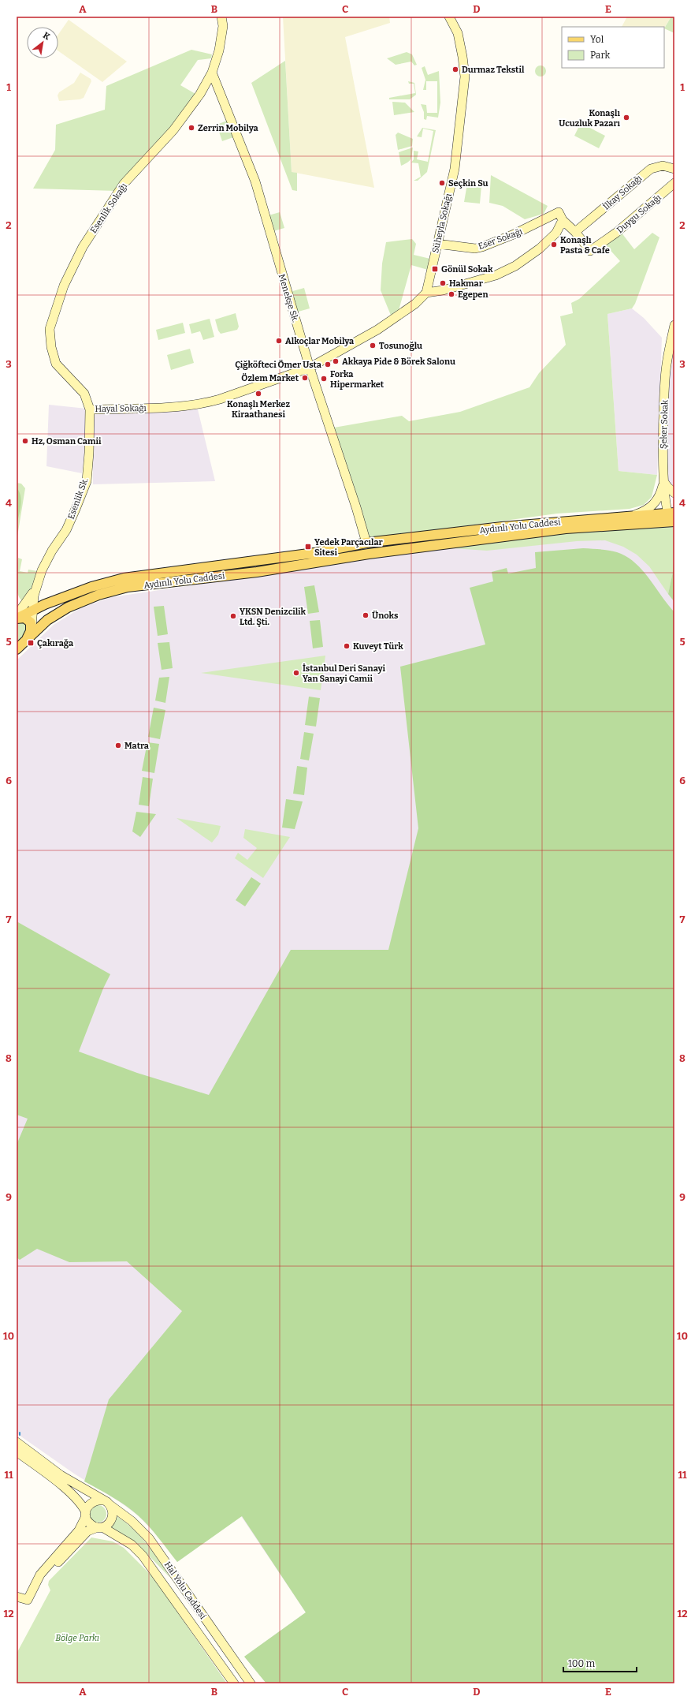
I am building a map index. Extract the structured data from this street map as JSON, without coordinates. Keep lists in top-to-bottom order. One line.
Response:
{"streets":{"main road":["Aydınlı Yolu Caddesi"],"street":["İlkay Sokağı","Esenlik Sokağı","Duygu Sokağı","Süheyla Sokağı","Eser Sokağı","Menekşe Sk.","Hayal Sokağı","Şeker Sokak","Esenlik Sk.","Hal Yolu Caddesi"]},"crossings":[["İlkay Sokağı","Duygu Sokağı"],["Esenlik Sokağı","Menekşe Sk."],["Esenlik Sokağı","Hayal Sokağı"],["Esenlik Sokağı","Esenlik Sk."],["Duygu Sokağı","Eser Sokağı"],["Süheyla Sokağı","Eser Sokağı"],["Menekşe Sk.","Hayal Sokağı"],["Menekşe Sk.","Aydınlı Yolu Caddesi"],["Hayal Sokağı","Esenlik Sk."],["Şeker Sokak","Aydınlı Yolu Caddesi"],["Esenlik Sk.","Aydınlı Yolu Caddesi"]],"parks":["Bölge Parkı"],"places":{"other":["Durmaz Tekstil","Konaşlı Ucuzluk Pazarı","Zerrin Mobilya","Seçkin Su","Konaşlı Pasta & Cafe","Hakmar","Egepen","Alkoçlar Mobilya","Tosunoğlu","Akkaya Pide & Börek Salonu","Çiğköfteci Ömer Usta","Özlem Market","Forka Hipermarket","Konaşlı Merkez Kiraathanesi","Hz, Osman Camii","Ünoks","YKSN Denizcilik Ltd. Şti.","Kuveyt Türk","İstanbul Deri Sanayi Yan Sanayi Camii","Matra"],"transit":["Gönül Sokak","Yedek Parçacılar Sitesi","Çakırağa"]},"legend":["Yol","Park"],"scale_bar":"100 m","north":"top right","grid":{"columns":["A","B","C","D","E"],"rows":["1","2","3","4","5","6","7","8","9","10","11","12"]}}
